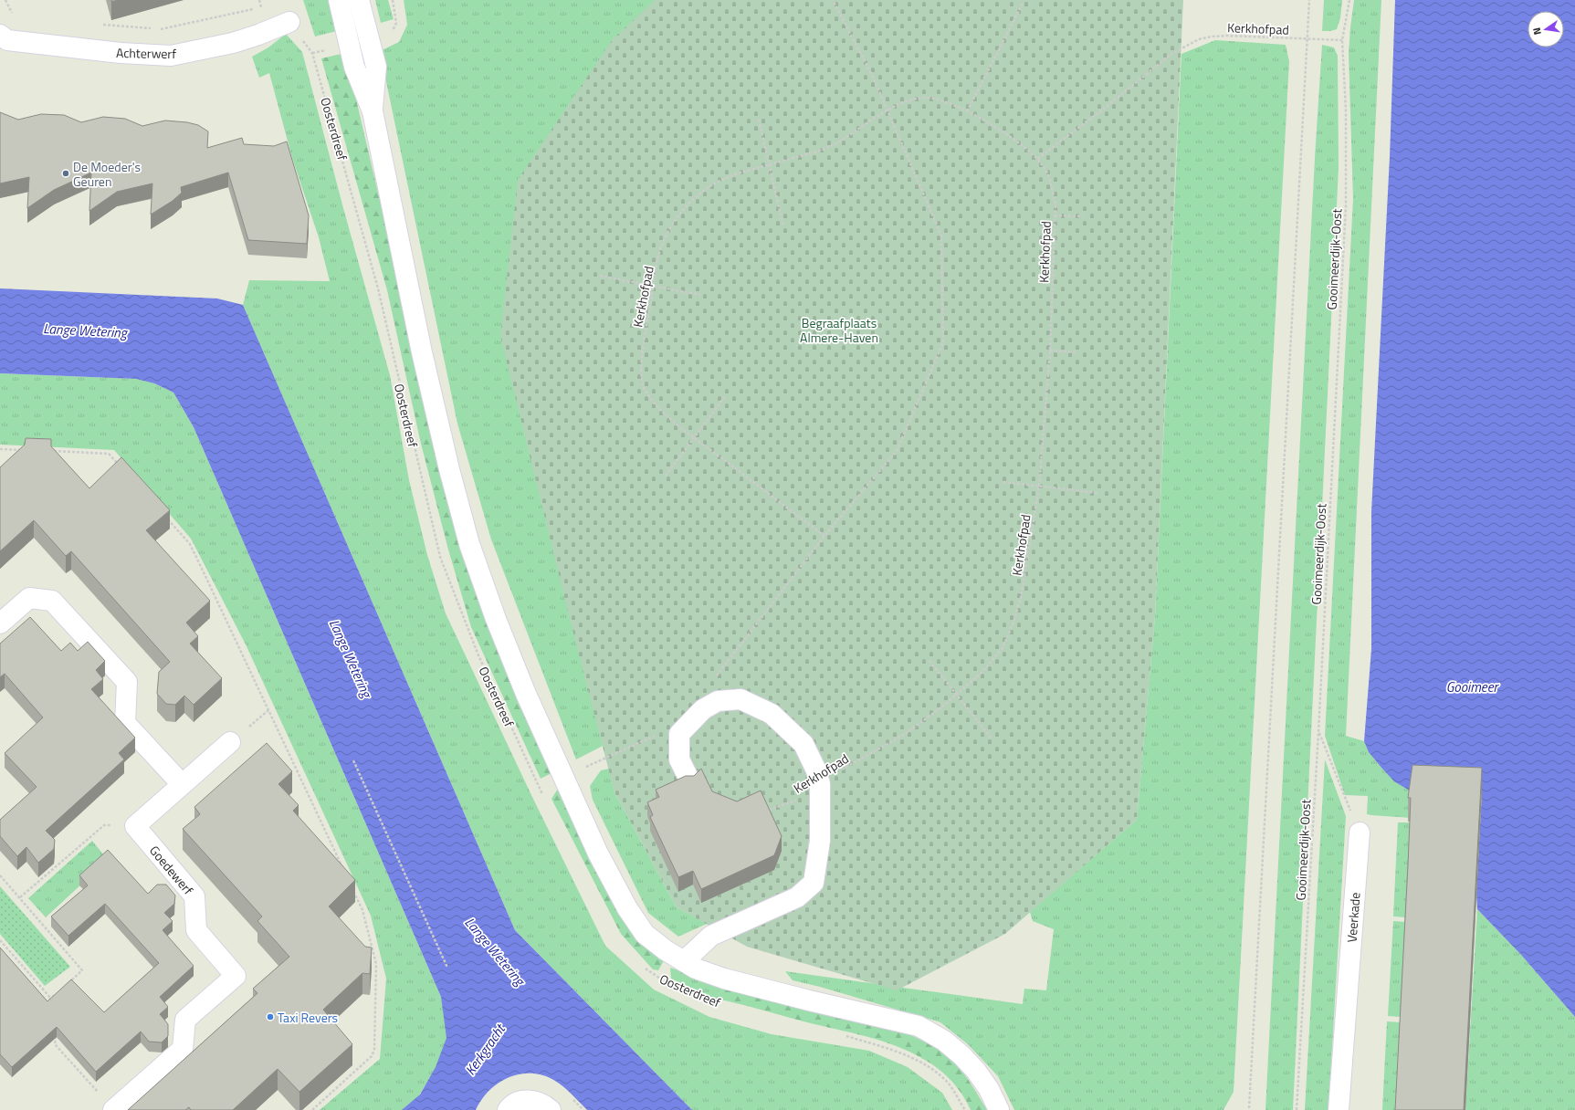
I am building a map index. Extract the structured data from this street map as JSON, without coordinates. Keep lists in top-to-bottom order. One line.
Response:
{"streets":{"street":["Achterwerf","Oosterdreef","Goedewerf","Veerkade"],"path":["Kerkhofpad","Gooimeerdijk-Oost"]},"crossings":[["Kerkhofpad","Oosterdreef"],["Kerkhofpad","Gooimeerdijk-Oost"]],"water":["Lange Wetering","Gooimeer","Kerkgracht"],"parks":["Begraafplaats Almere-Haven"],"places":["De Moeder's Geuren","Taxi Revers"],"north":"left"}
